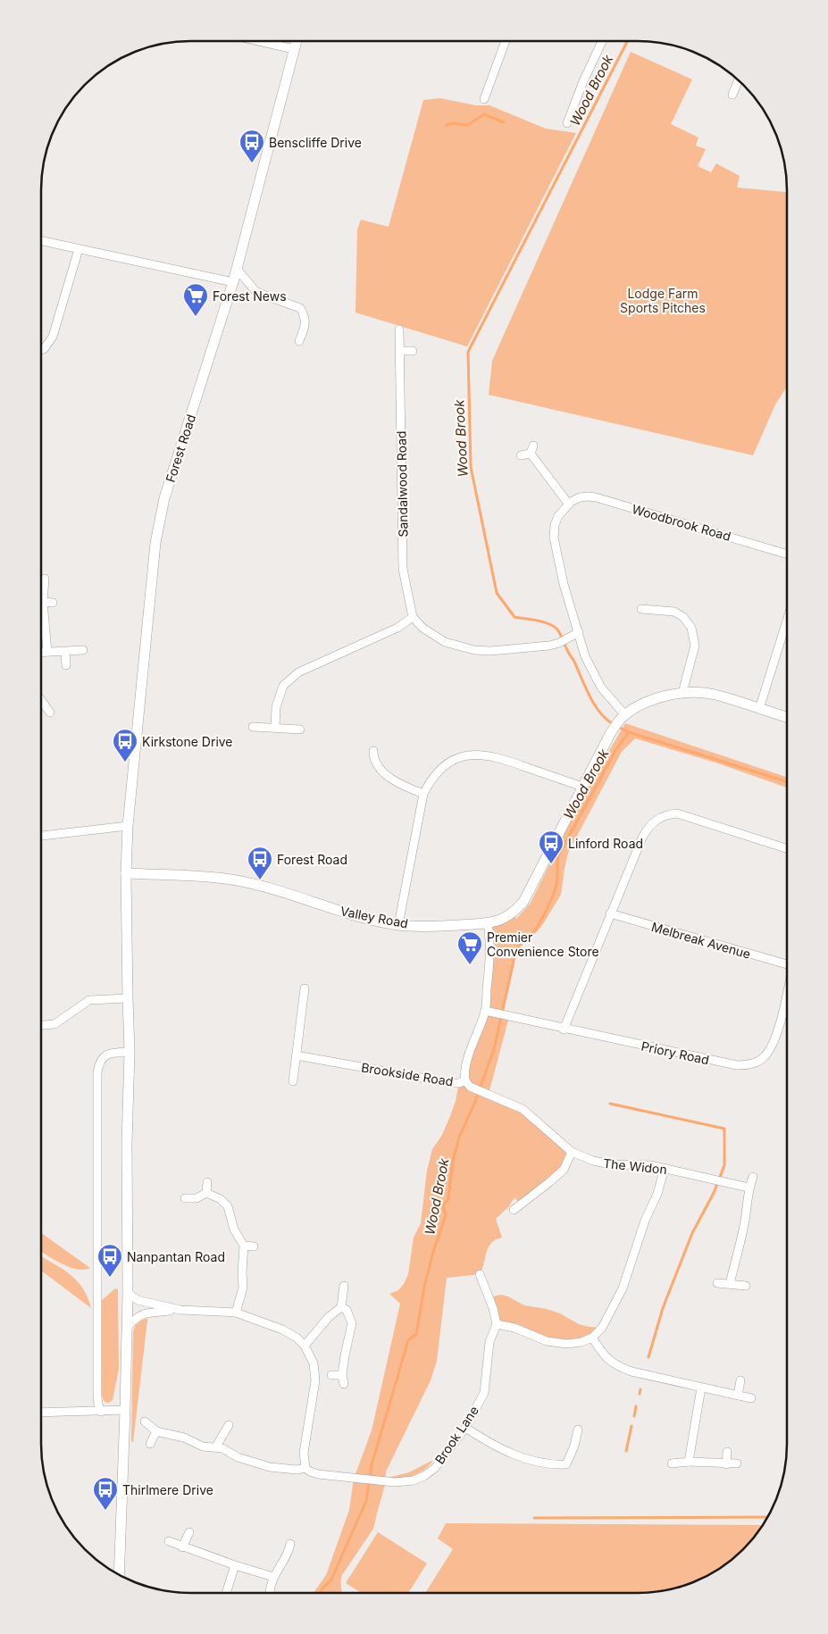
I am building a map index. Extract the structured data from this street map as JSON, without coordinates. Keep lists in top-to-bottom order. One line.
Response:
{"streets":{"street":["Forest Road","Sandalwood Road","Woodbrook Road","Valley Road","Melbreak Avenue","Priory Road","Brookside Road","The Widon","Brook Lane"]},"crossings":[["Forest Road","Valley Road"],["Valley Road","Brookside Road"],["Priory Road","Brookside Road"],["Brookside Road","The Widon"]],"water":["Wood Brook"],"parks":["Lodge Farm Sports Pitches"],"places":{"bus stop":["Benscliffe Drive","Kirkstone Drive","Linford Road","Forest Road","Nanpantan Road","Thirlmere Drive"],"supermarket":["Forest News","Premier Convenience Store"]}}
